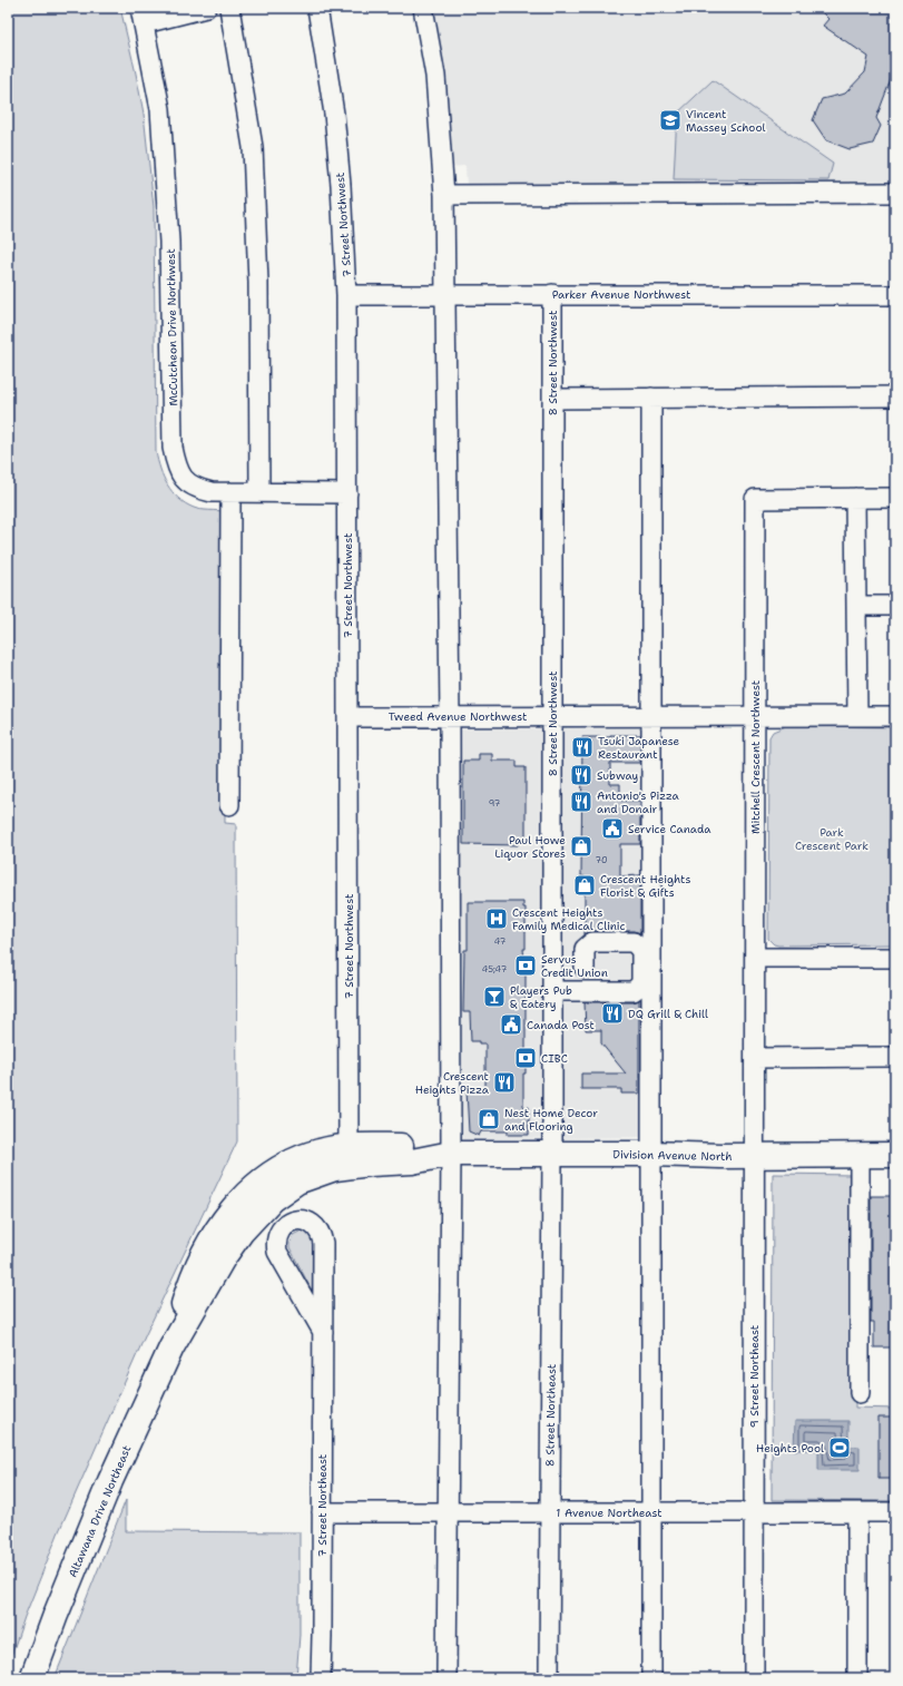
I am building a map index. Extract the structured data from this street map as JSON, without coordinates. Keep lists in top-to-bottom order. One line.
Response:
{"streets":{"main road":["Division Avenue North","Altawana Drive Northeast"],"street":["7 Street Northwest","Parker Avenue Northwest","McCutcheon Drive Northwest","8 Street Northwest","Tweed Avenue Northwest","Mitchell Crescent Northwest","9 Street Northeast","8 Street Northeast","7 Street Northeast","1 Avenue Northeast"]},"crossings":[["7 Street Northwest","Parker Avenue Northwest"],["7 Street Northwest","McCutcheon Drive Northwest"],["7 Street Northwest","Tweed Avenue Northwest"],["7 Street Northwest","Division Avenue North"],["Parker Avenue Northwest","8 Street Northwest"],["8 Street Northwest","Tweed Avenue Northwest"],["8 Street Northwest","Division Avenue North"],["8 Street Northwest","8 Street Northeast"],["Tweed Avenue Northwest","Mitchell Crescent Northwest"],["Mitchell Crescent Northwest","Division Avenue North"],["Mitchell Crescent Northwest","9 Street Northeast"],["Division Avenue North","9 Street Northeast"],["Division Avenue North","8 Street Northeast"],["Division Avenue North","Altawana Drive Northeast"],["9 Street Northeast","1 Avenue Northeast"],["8 Street Northeast","1 Avenue Northeast"],["7 Street Northeast","1 Avenue Northeast"]],"parks":["Park Crescent Park"],"places":{"school or university":["Vincent Massey School"],"restaurant":["Tsuki Japanese Restaurant","Subway","Antonio's Pizza and Donair","DQ Grill & Chill","Crescent Heights Pizza"],"public building":["Service Canada","Canada Post"],"shop":["Paul Howe Liquor Stores","Crescent Heights Florist & Gifts","Nest Home Decor and Flooring"],"hospital":["Crescent Heights Family Medical Clinic"],"bank":["Servus Credit Union","CIBC"],"bar":["Players Pub & Eatery"],"sports":["Heights Pool"]},"house_numbers":["97","70","47","45;47"]}
